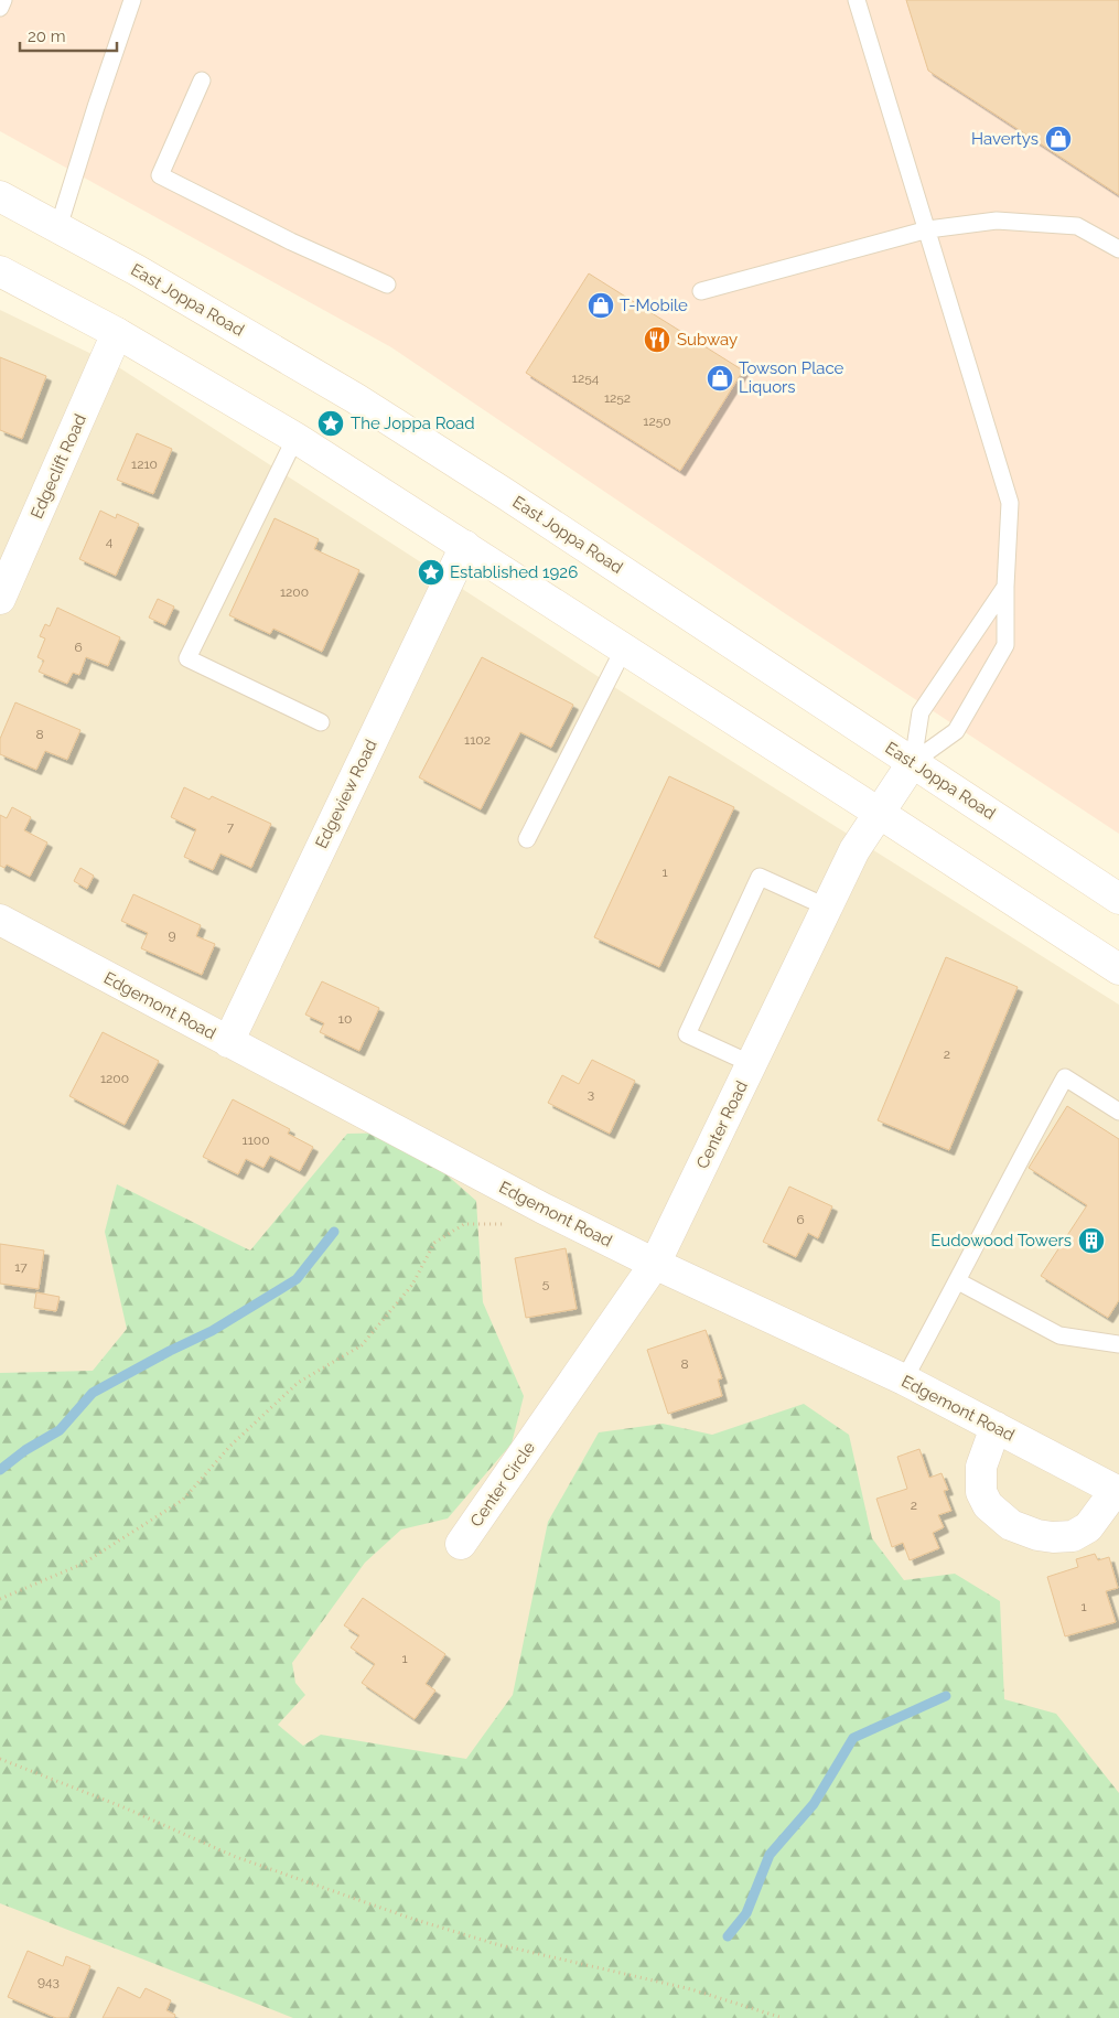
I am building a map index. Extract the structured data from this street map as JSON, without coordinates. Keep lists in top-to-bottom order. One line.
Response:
{"streets":{"street":["East Joppa Road","Edgeclift Road","Edgeview Road","Edgemont Road","Center Road","Center Circle"]},"crossings":[["East Joppa Road","Center Road"],["Edgeview Road","Edgemont Road"],["Edgemont Road","Center Road"],["Center Road","Center Circle"]],"places":{"shop":["Havertys","T-Mobile","Towson Place Liquors"],"restaurant":["Subway"],"place":["The Joppa Road","Established 1926"],"building":["Eudowood Towers"]},"house_numbers":["1254","1252","1250","1210","4","1200","6","8","1102","7","1","9","10","2","1200","3","1100","6","17","5","8","2","1","1","943"],"scale_bar":"20 m"}
